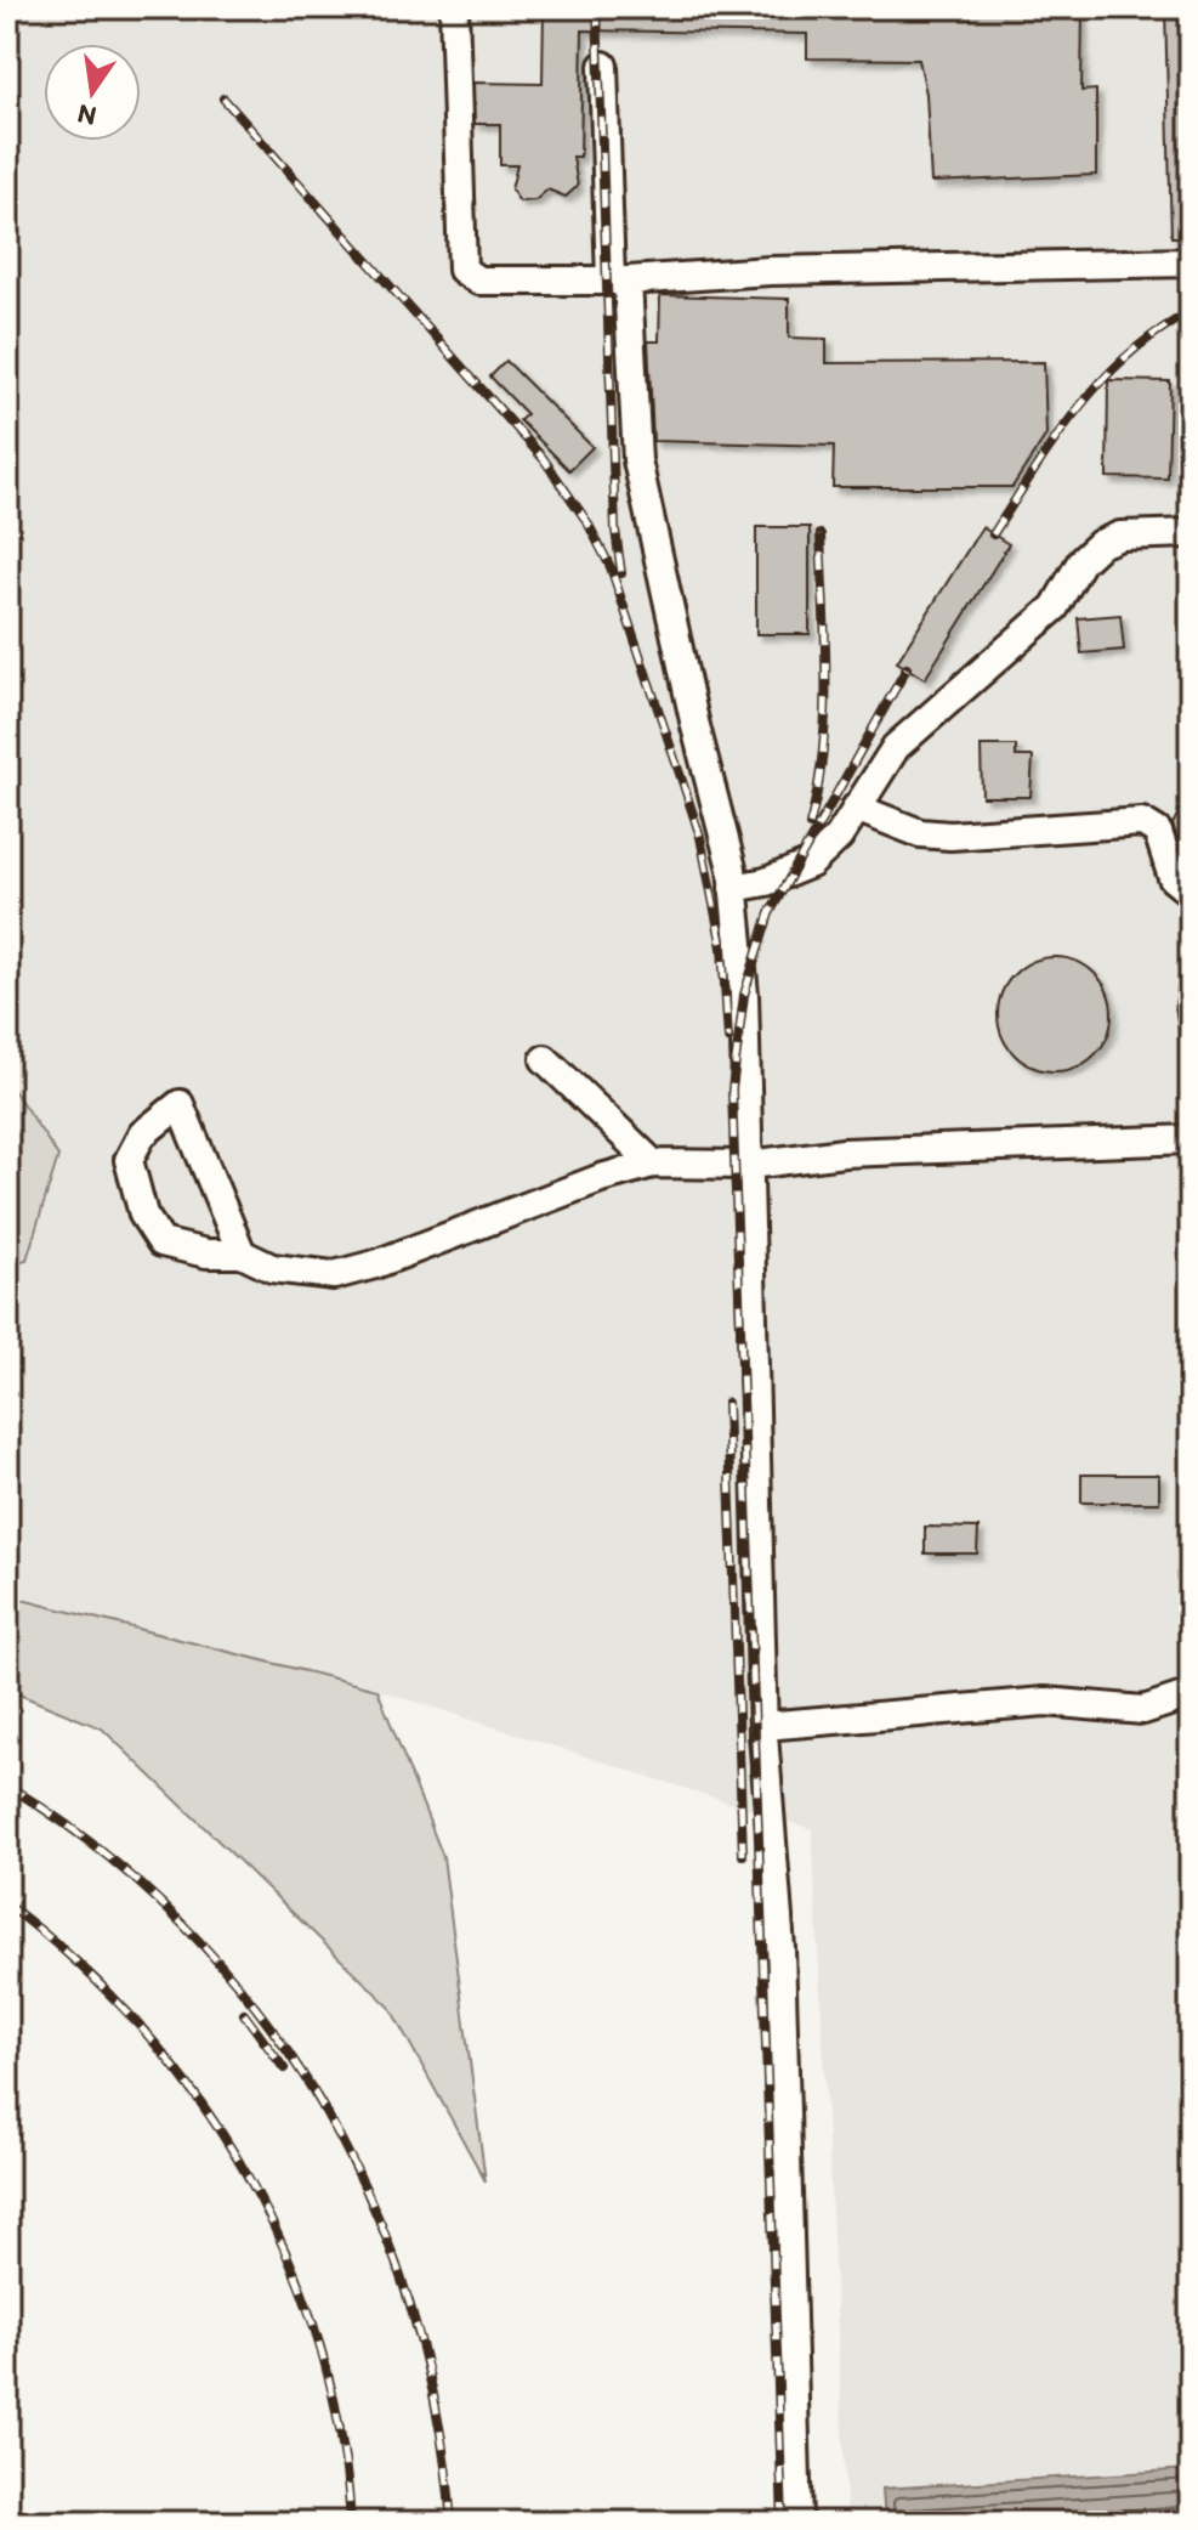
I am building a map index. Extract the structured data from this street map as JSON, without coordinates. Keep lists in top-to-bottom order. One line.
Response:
{"north":"bottom"}
